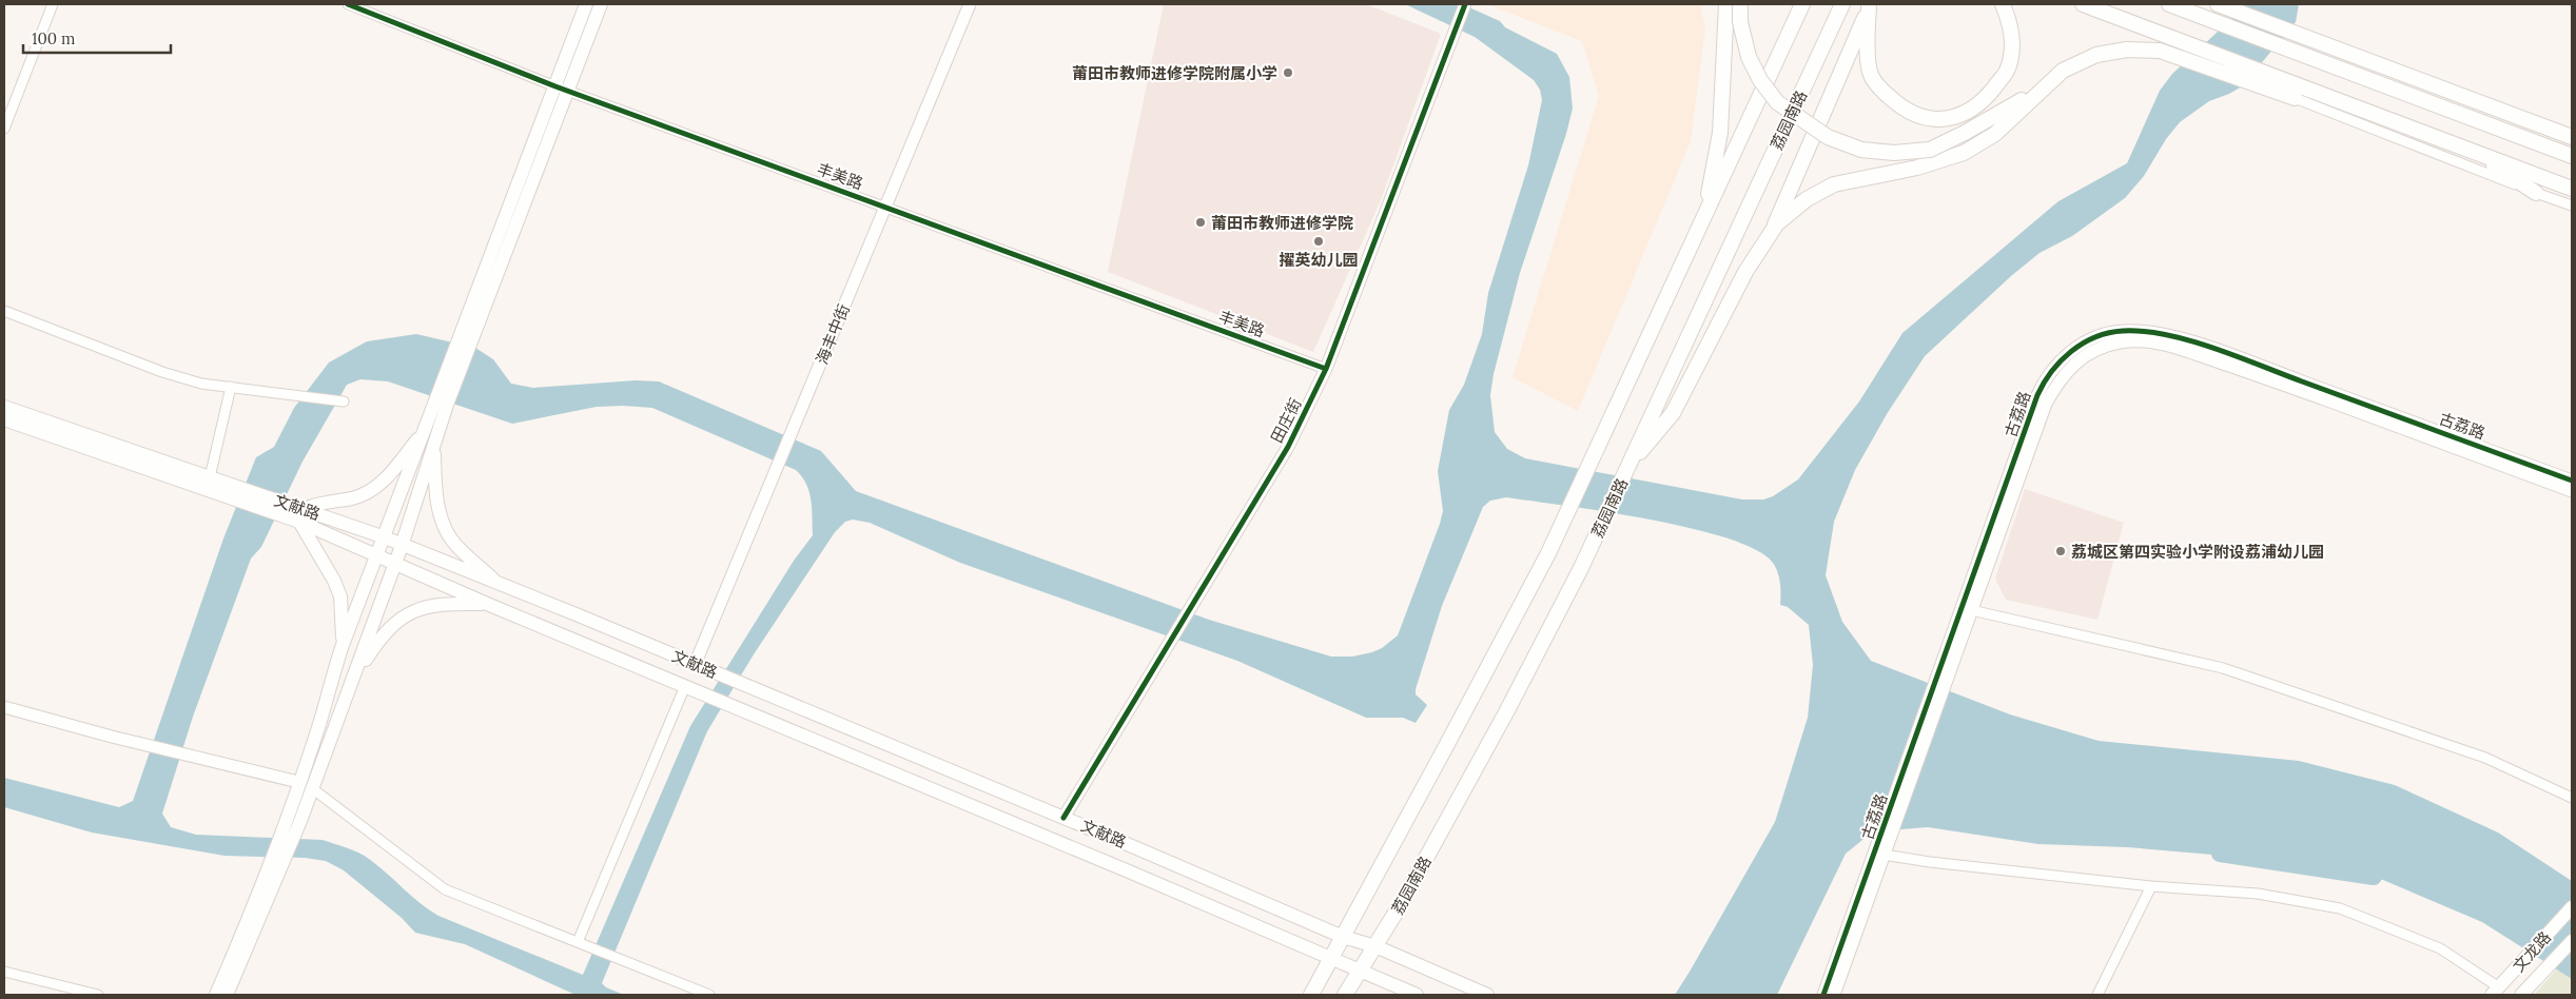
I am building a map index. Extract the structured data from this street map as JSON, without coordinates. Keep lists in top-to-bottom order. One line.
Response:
{"streets":{"main road":["荔园南路","文献路","文龙路"],"street":["丰美路","海丰中街","古荔路","田庄街"]},"crossings":[["荔园南路","文献路"],["丰美路","海丰中街"],["丰美路","田庄街"],["海丰中街","文献路"],["田庄街","文献路"]],"places":["莆田市教师进修学院附属小学","莆田市教师进修学院","擢英幼儿园","荔城区第四实验小学附设荔浦幼儿园"],"scale_bar":"100 m"}
